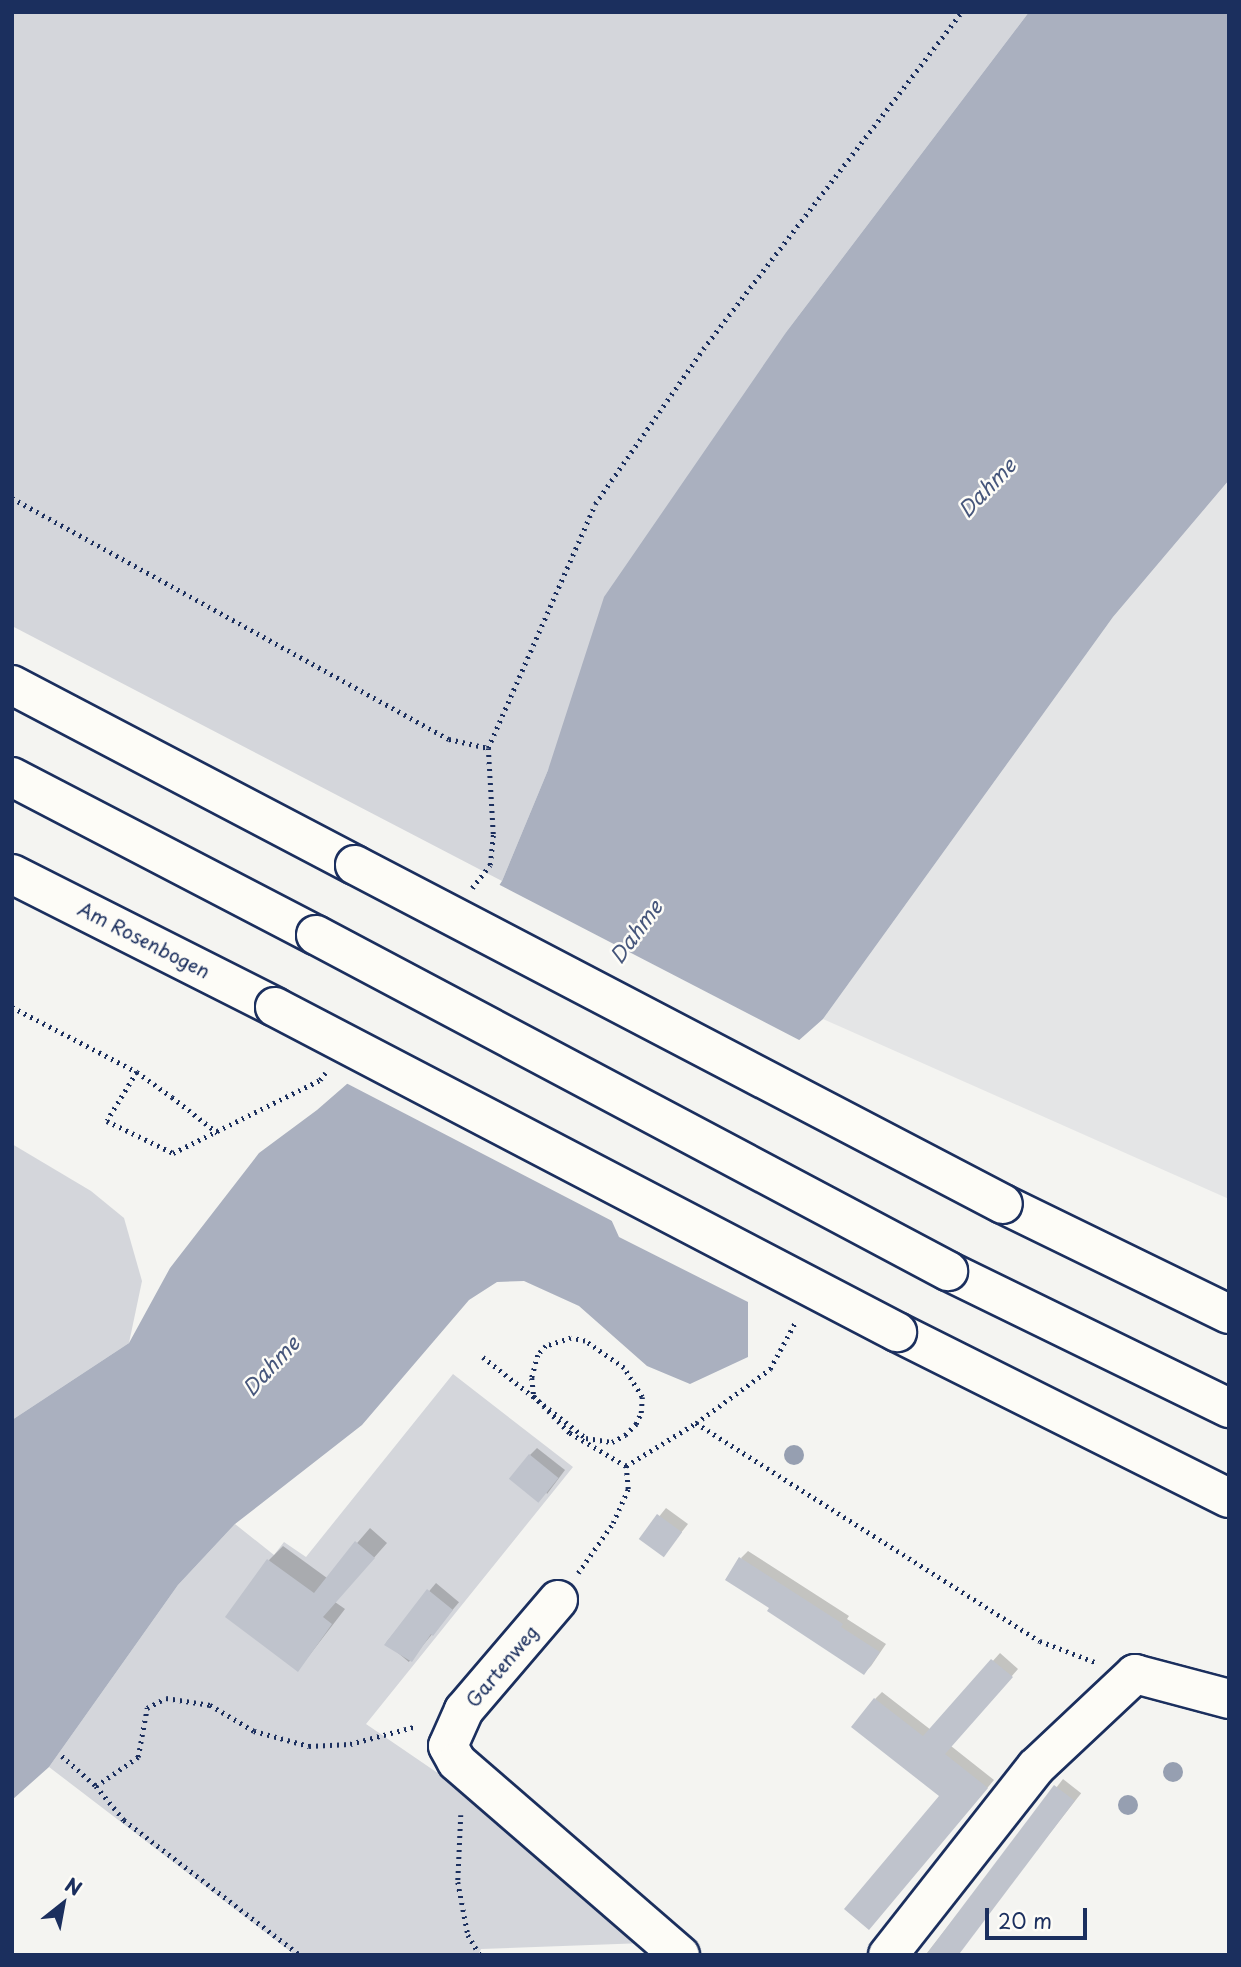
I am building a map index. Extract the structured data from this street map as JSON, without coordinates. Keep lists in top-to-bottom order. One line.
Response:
{"streets":{"main road":["Am Rosenbogen","Gartenweg"]},"water":["Dahme"],"scale_bar":"20 m","north":"top right"}
